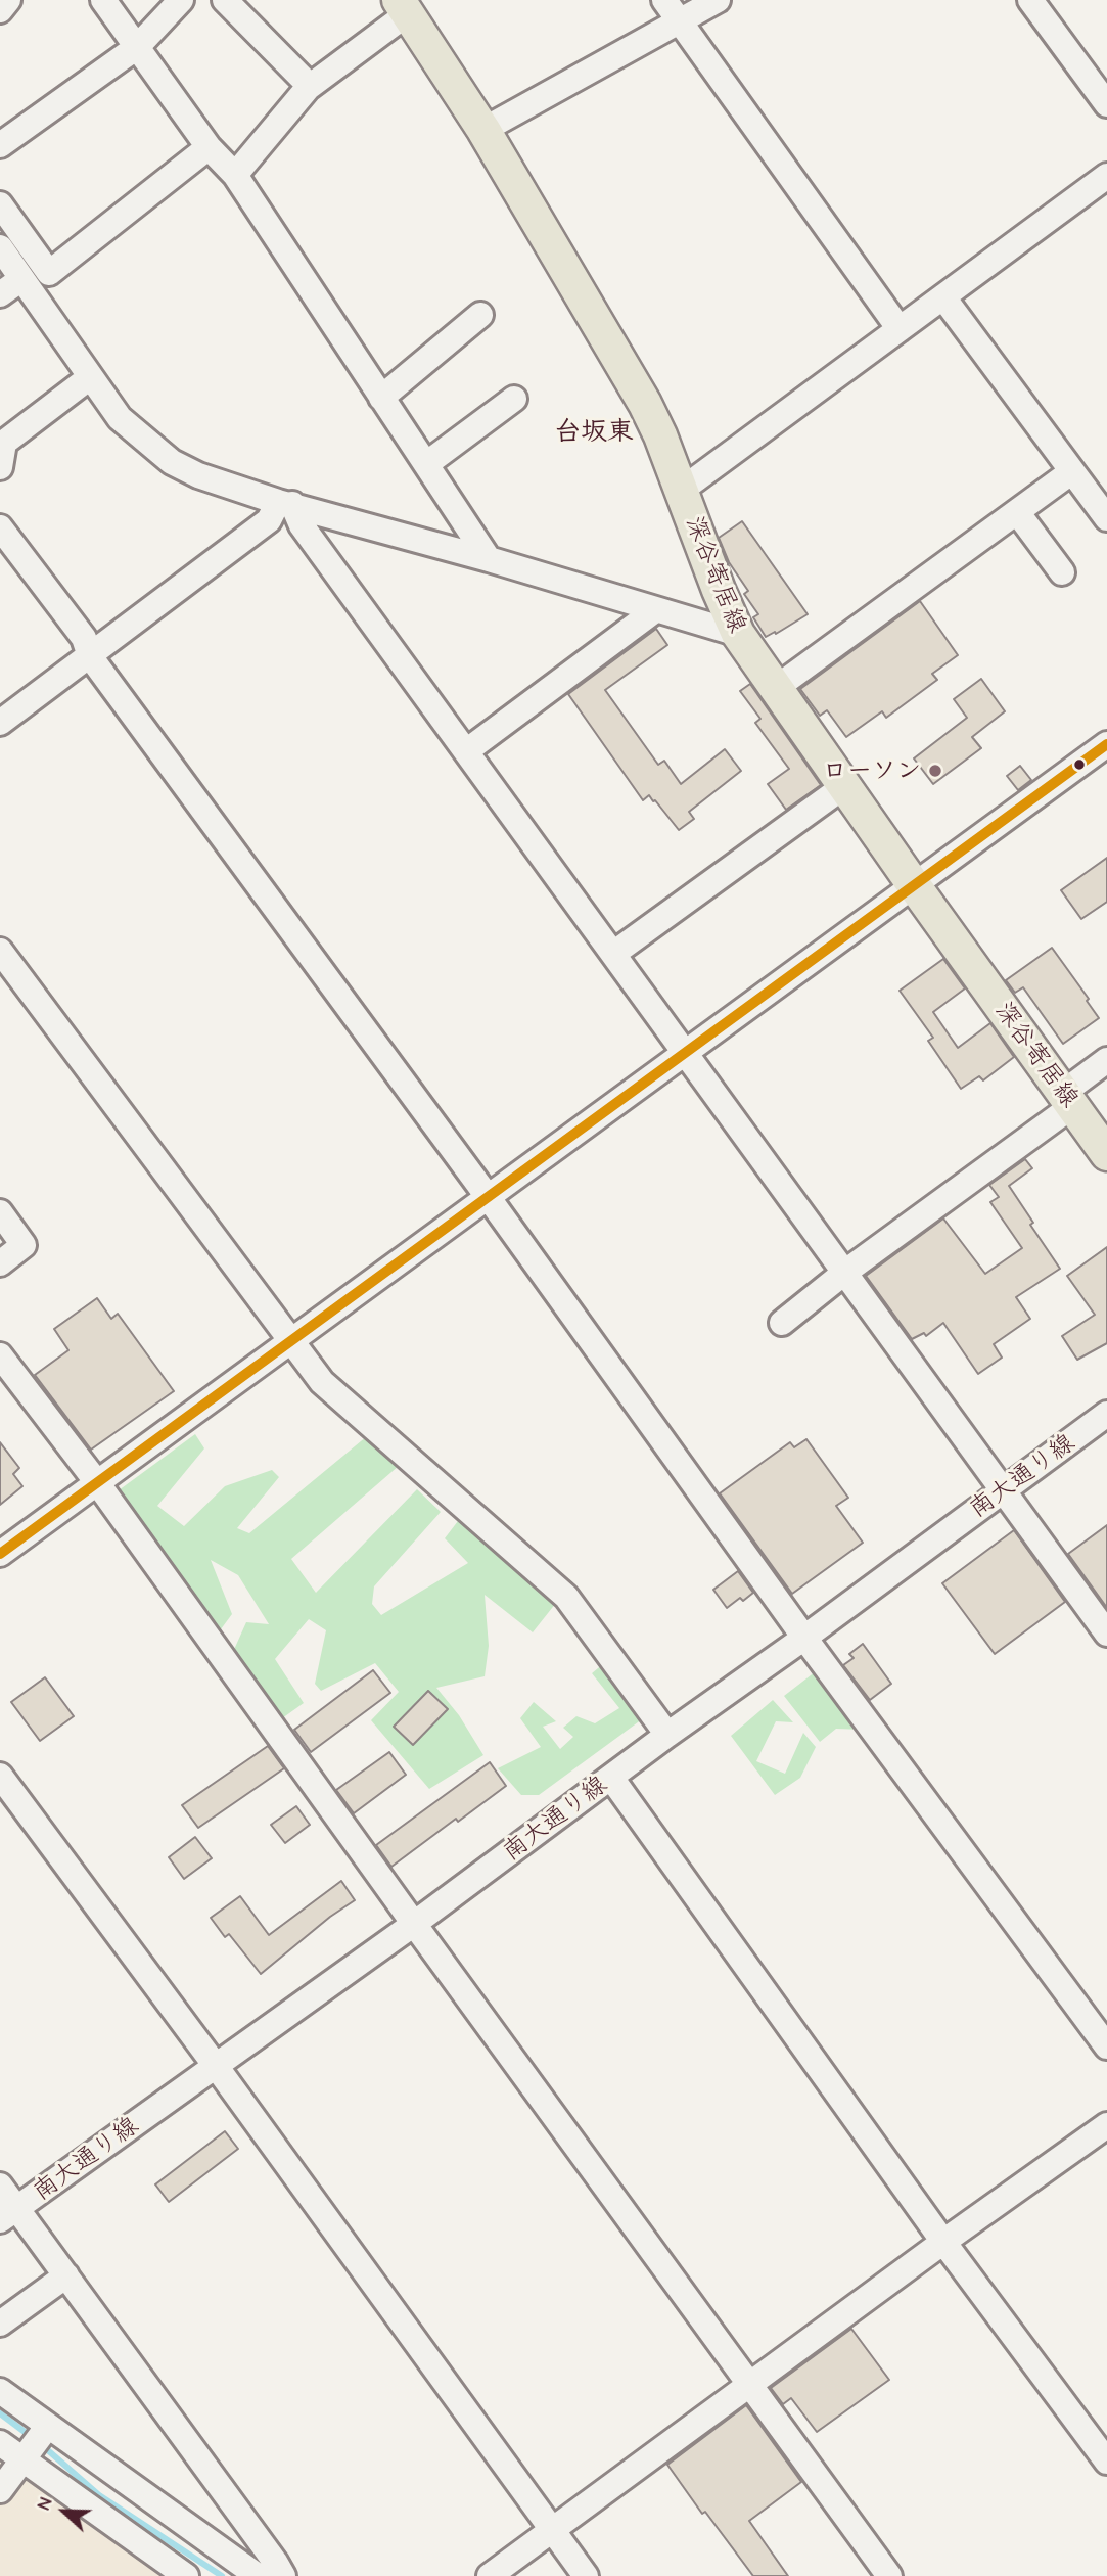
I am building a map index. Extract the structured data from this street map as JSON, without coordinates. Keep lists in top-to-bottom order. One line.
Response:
{"streets":{"main road":["深谷寄居線"],"street":["南大通り線"]},"districts":["台坂東"],"places":["ローソン"],"north":"left"}
